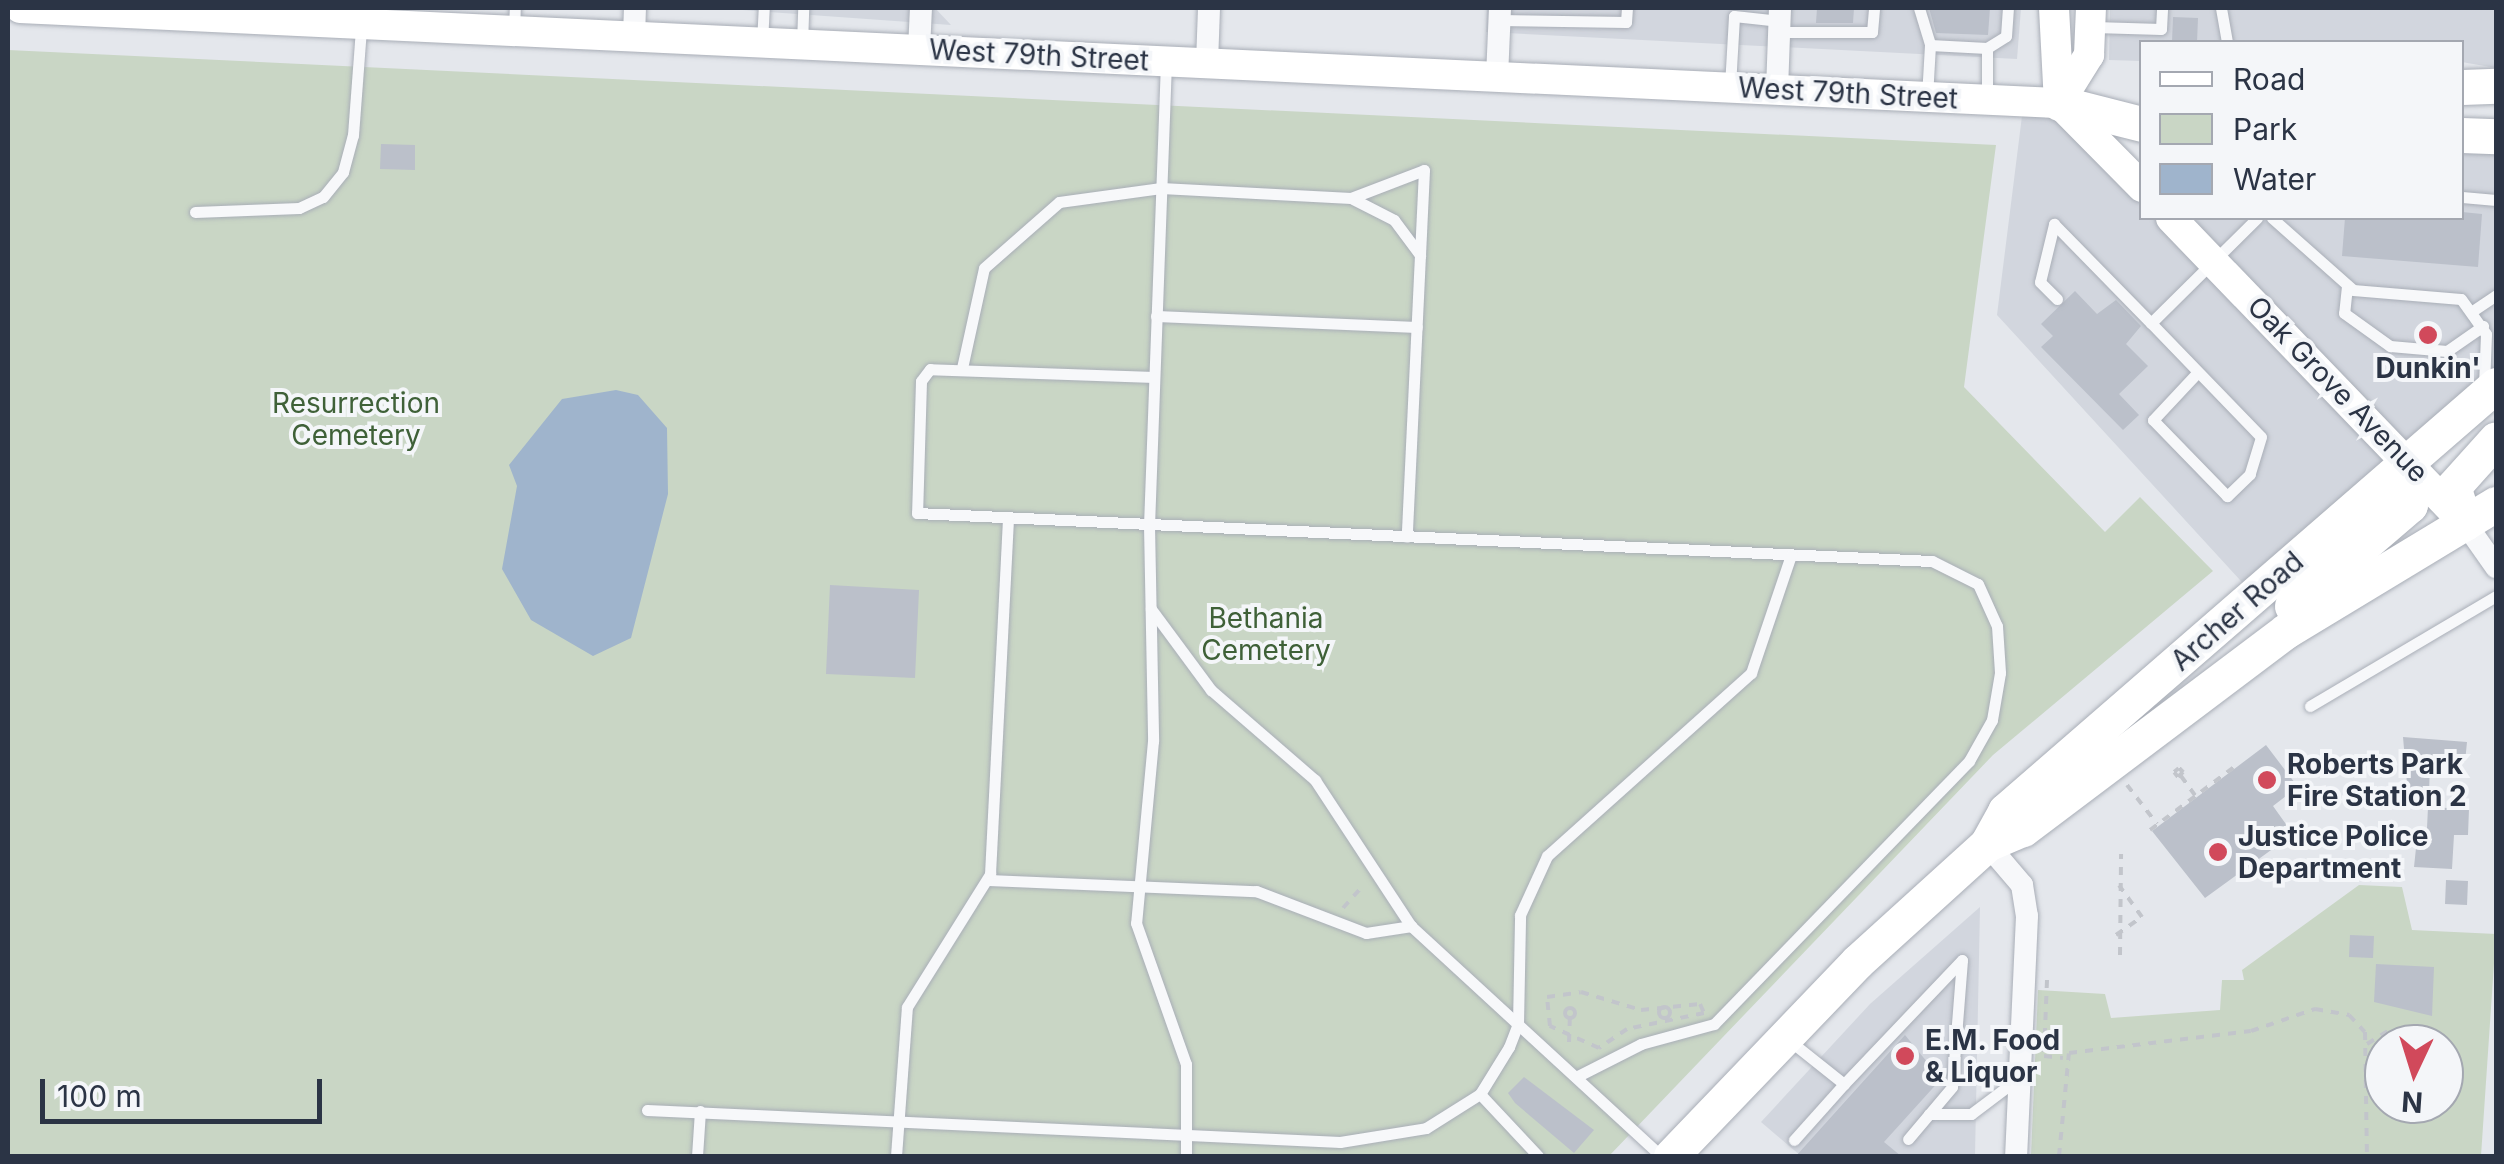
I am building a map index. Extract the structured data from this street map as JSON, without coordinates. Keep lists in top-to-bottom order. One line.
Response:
{"streets":{"main road":["West 79th Street","Oak Grove Avenue","Archer Road"]},"crossings":[["Oak Grove Avenue","Archer Road"]],"parks":["Resurrection Cemetery","Bethania Cemetery"],"places":["Dunkin'","Roberts Park Fire Station 2","Justice Police Department","E.M. Food & Liquor"],"legend":["Road","Park","Water"],"scale_bar":"100 m","north":"bottom"}
